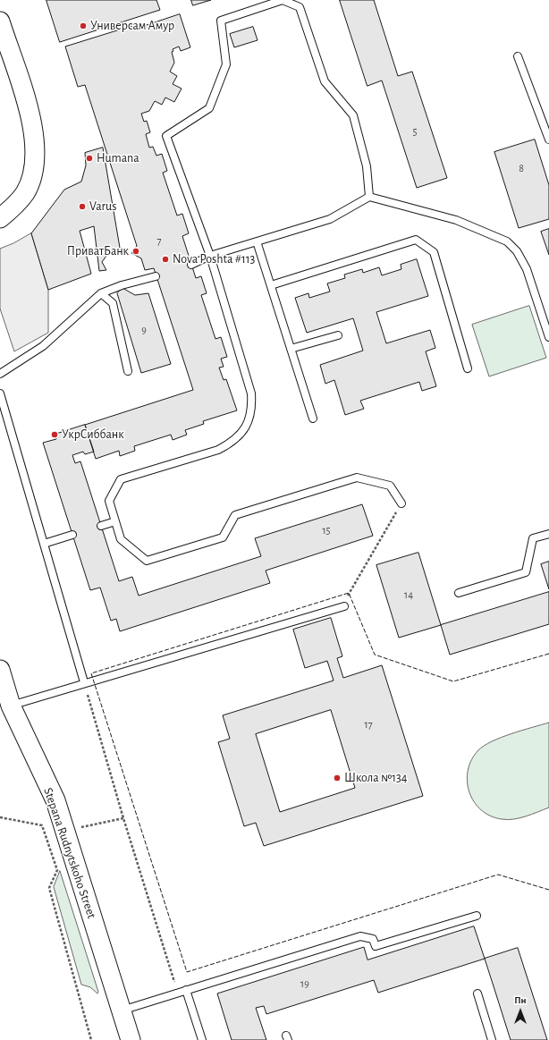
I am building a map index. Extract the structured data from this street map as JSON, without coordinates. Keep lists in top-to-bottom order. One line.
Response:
{"streets":{"street":["Stepana Rudnytskoho Street"]},"places":["Универсам Амур","Humana","Varus","ПриватБанк","Nova Poshta #113","УкрСиббанк","Школа №134"],"house_numbers":["5","8","7","9","15","14","17","19"],"north":"top"}
